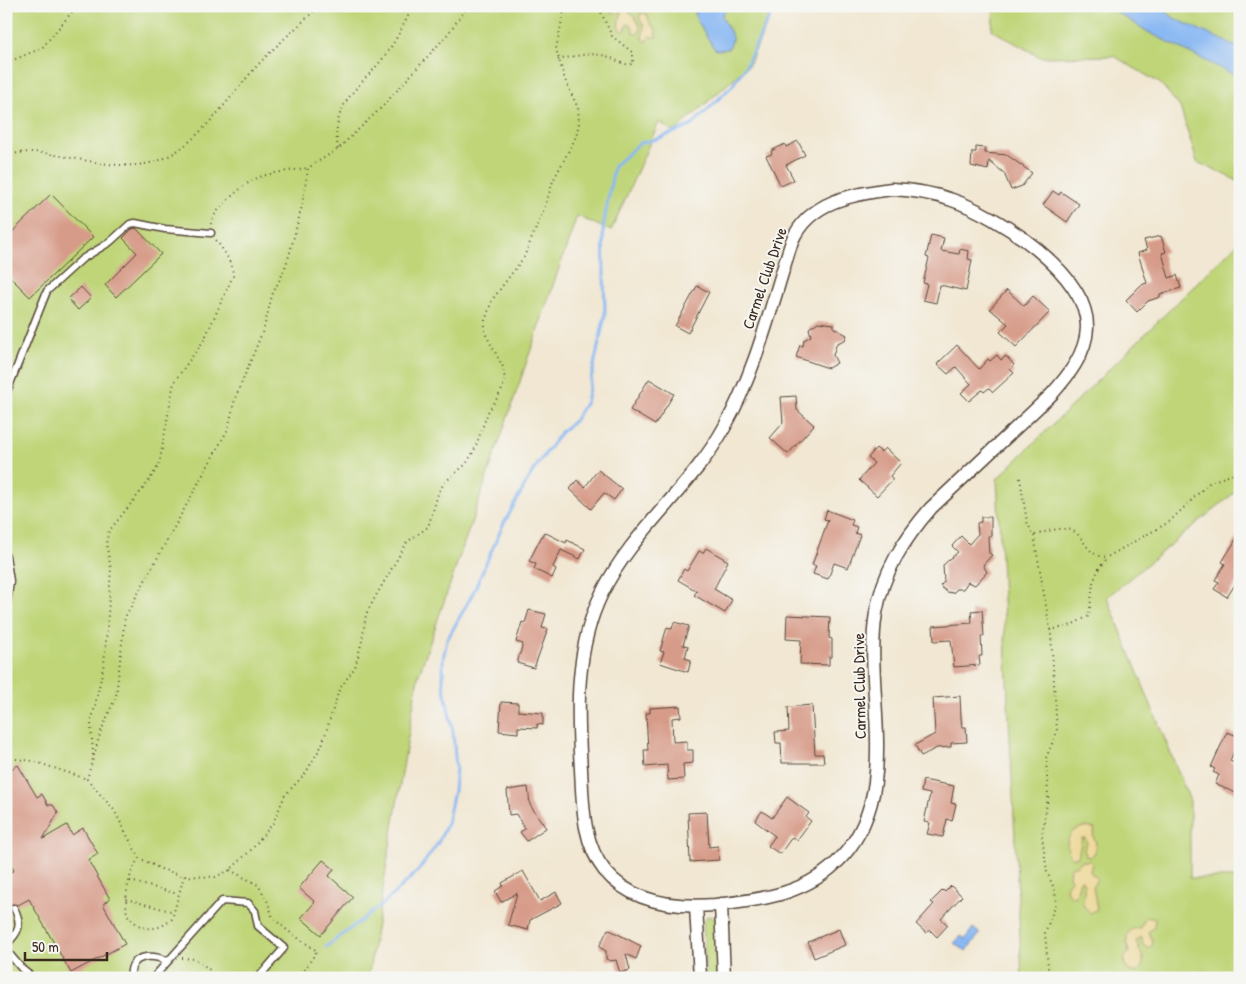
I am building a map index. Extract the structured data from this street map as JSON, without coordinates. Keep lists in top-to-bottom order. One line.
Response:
{"streets":{"street":["Carmel Club Drive"]},"scale_bar":"50 m"}
